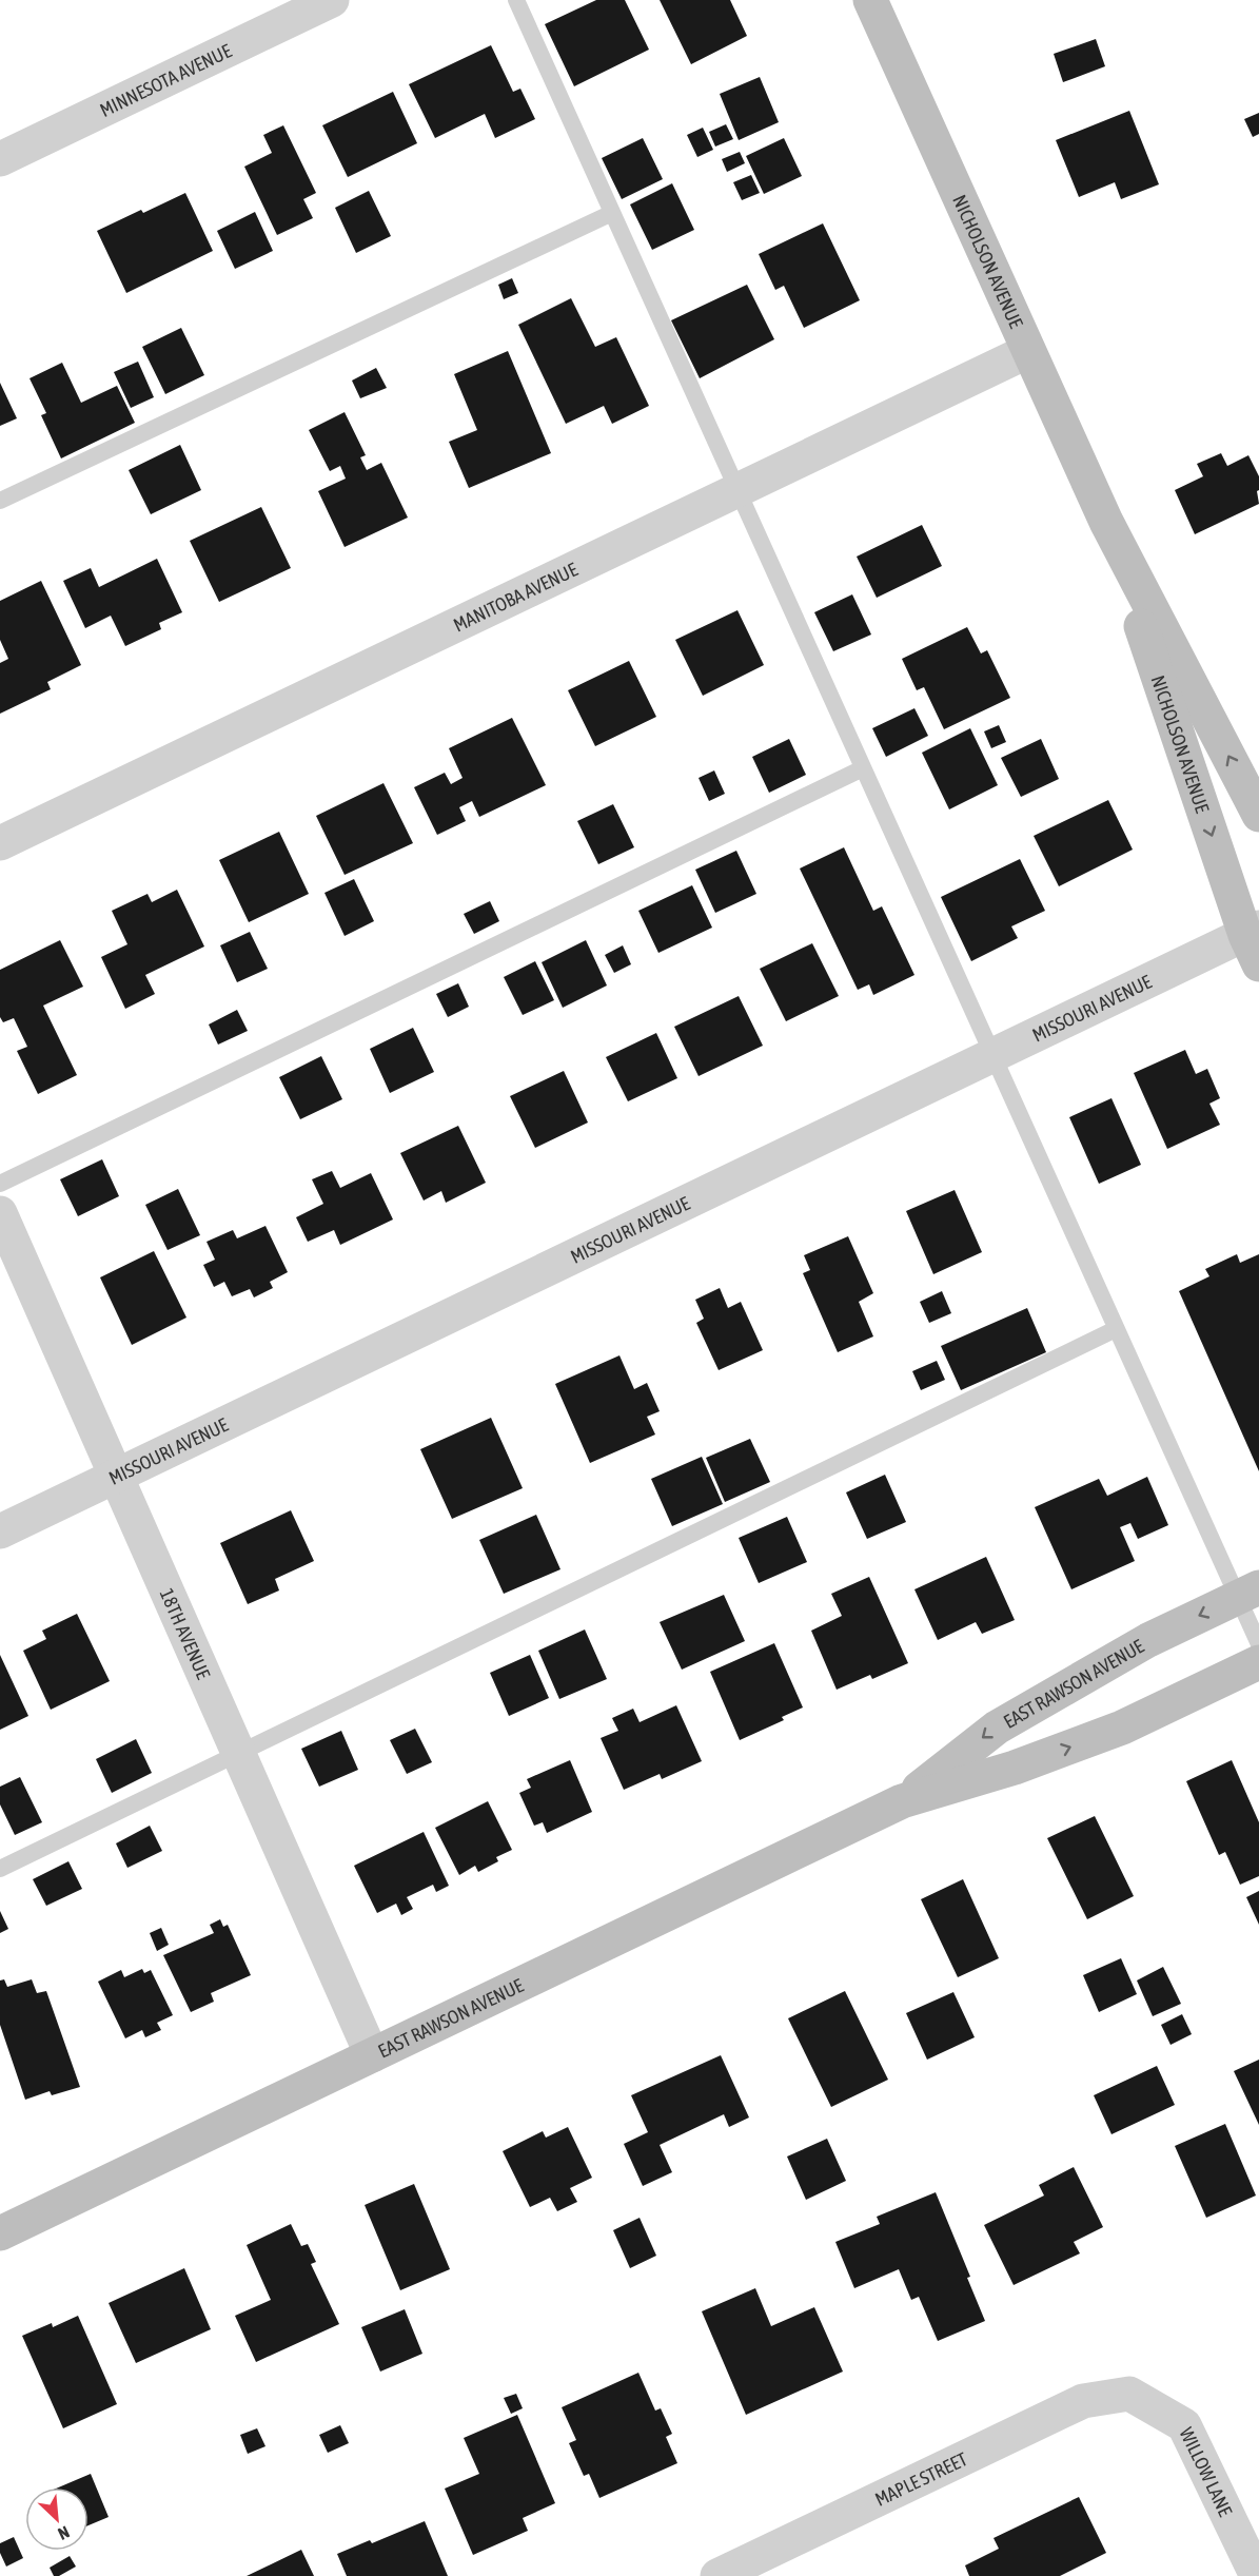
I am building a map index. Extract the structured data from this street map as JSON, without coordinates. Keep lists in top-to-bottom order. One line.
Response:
{"streets":{"main road":["NICHOLSON AVENUE","EAST RAWSON AVENUE"],"street":["MINNESOTA AVENUE","MANITOBA AVENUE","MISSOURI AVENUE","18TH AVENUE","WILLOW LANE","MAPLE STREET"]},"crossings":[["NICHOLSON AVENUE","MANITOBA AVENUE"],["NICHOLSON AVENUE","MISSOURI AVENUE"],["MISSOURI AVENUE","18TH AVENUE"],["18TH AVENUE","EAST RAWSON AVENUE"],["WILLOW LANE","MAPLE STREET"]],"north":"bottom right"}
